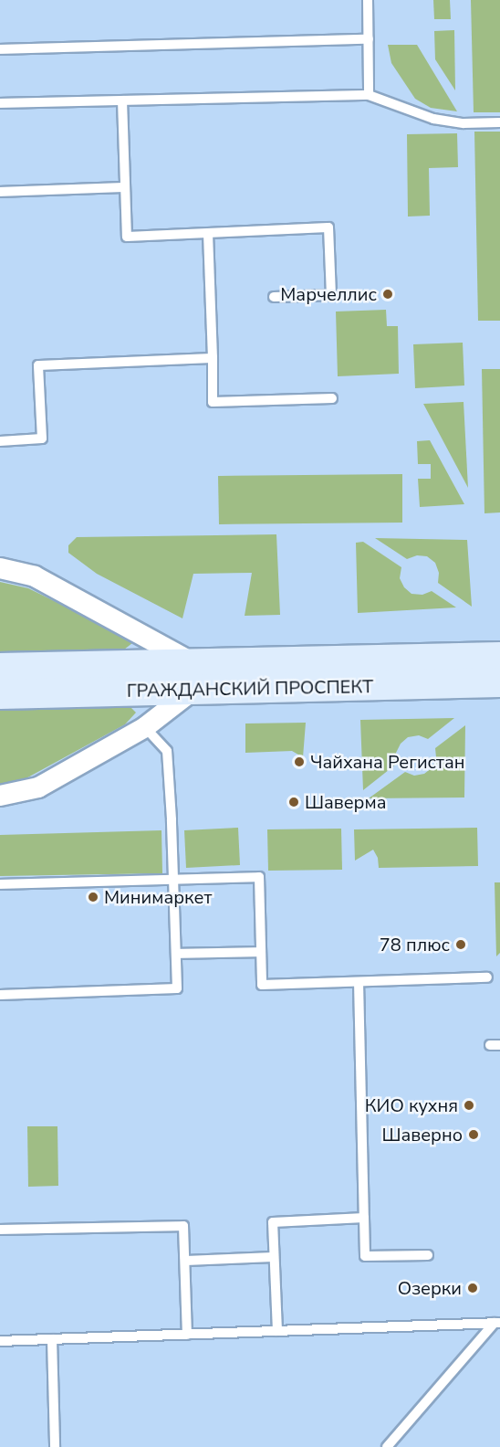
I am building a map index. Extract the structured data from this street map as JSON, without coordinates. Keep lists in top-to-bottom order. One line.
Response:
{"streets":{"main road":["ГРАЖДАНСКИЙ ПРОСПЕКТ"]},"places":["Марчеллис","Чайхана Регистан","Шаверма","Минимаркет","78 плюс","КИО кухня","Шаверно","Озерки"]}
